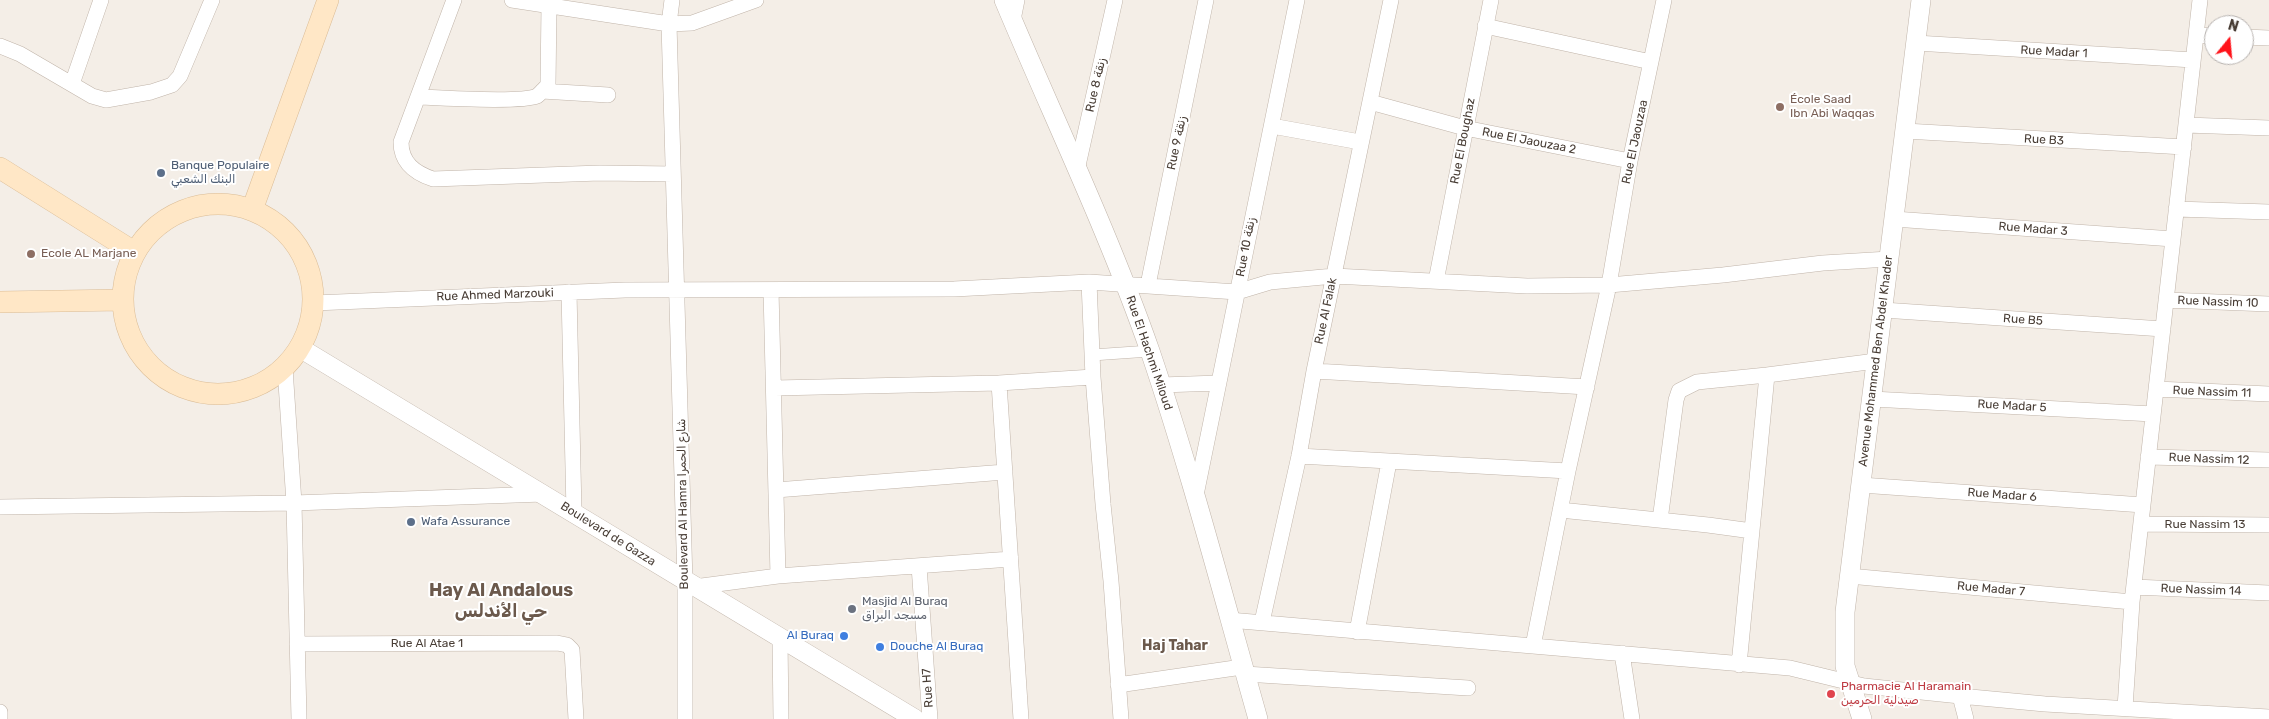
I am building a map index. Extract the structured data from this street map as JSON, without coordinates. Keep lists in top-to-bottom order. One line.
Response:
{"streets":{"street":["Rue Madar 1","Rue 8 زنقة","Rue B3","Rue El Boughaz","Rue El Jaouzaa 2","Rue El Jaouzaa","Rue 9 زنقة","Rue Madar 3","Rue 10 زنقة","Rue Ahmed Marzouki","Rue Nassim 10","Rue Al Falak","Rue B5","Rue El Hachmi Miloud","Avenue Mohammed Ben Abdel Khader","Rue Nassim 11","Rue Madar 5","Rue Nassim 12","Rue Madar 6","Boulevard Al Hamra شارع الحمرا","Rue Nassim 13","Boulevard de Gazza","Rue Madar 7","Rue Nassim 14","Rue Al Atae 1","Rue H7"]},"crossings":[["Rue Madar 1","Avenue Mohammed Ben Abdel Khader"],["Rue 8 زنقة","Rue El Hachmi Miloud"],["Rue B3","Avenue Mohammed Ben Abdel Khader"],["Rue El Boughaz","Rue El Jaouzaa 2"],["Rue El Jaouzaa 2","Rue El Jaouzaa"],["Rue El Jaouzaa 2","Rue Al Falak"],["Rue 9 زنقة","Rue Ahmed Marzouki"],["Rue Madar 3","Avenue Mohammed Ben Abdel Khader"],["Rue 10 زنقة","Rue Ahmed Marzouki"],["Rue 10 زنقة","Rue El Hachmi Miloud"],["Rue Ahmed Marzouki","Rue El Hachmi Miloud"],["Rue Ahmed Marzouki","Boulevard Al Hamra شارع الحمرا"],["Rue B5","Avenue Mohammed Ben Abdel Khader"],["Avenue Mohammed Ben Abdel Khader","Rue Madar 5"],["Avenue Mohammed Ben Abdel Khader","Rue Madar 6"],["Avenue Mohammed Ben Abdel Khader","Rue Madar 7"],["Boulevard Al Hamra شارع الحمرا","Boulevard de Gazza"],["Rue Madar 7","Rue Nassim 14"]],"districts":["Hay Al Andalous حي الأندلس","Haj Tahar"],"places":["École Saad Ibn Abi Waqqas","Banque Populaire البنك الشعبي","Ecole AL Marjane","Wafa Assurance","Masjid Al Buraq مسجد البراق","Al Buraq","Douche Al Buraq","Pharmacie Al Haramain صيدلية الحرمين"],"north":"top"}
